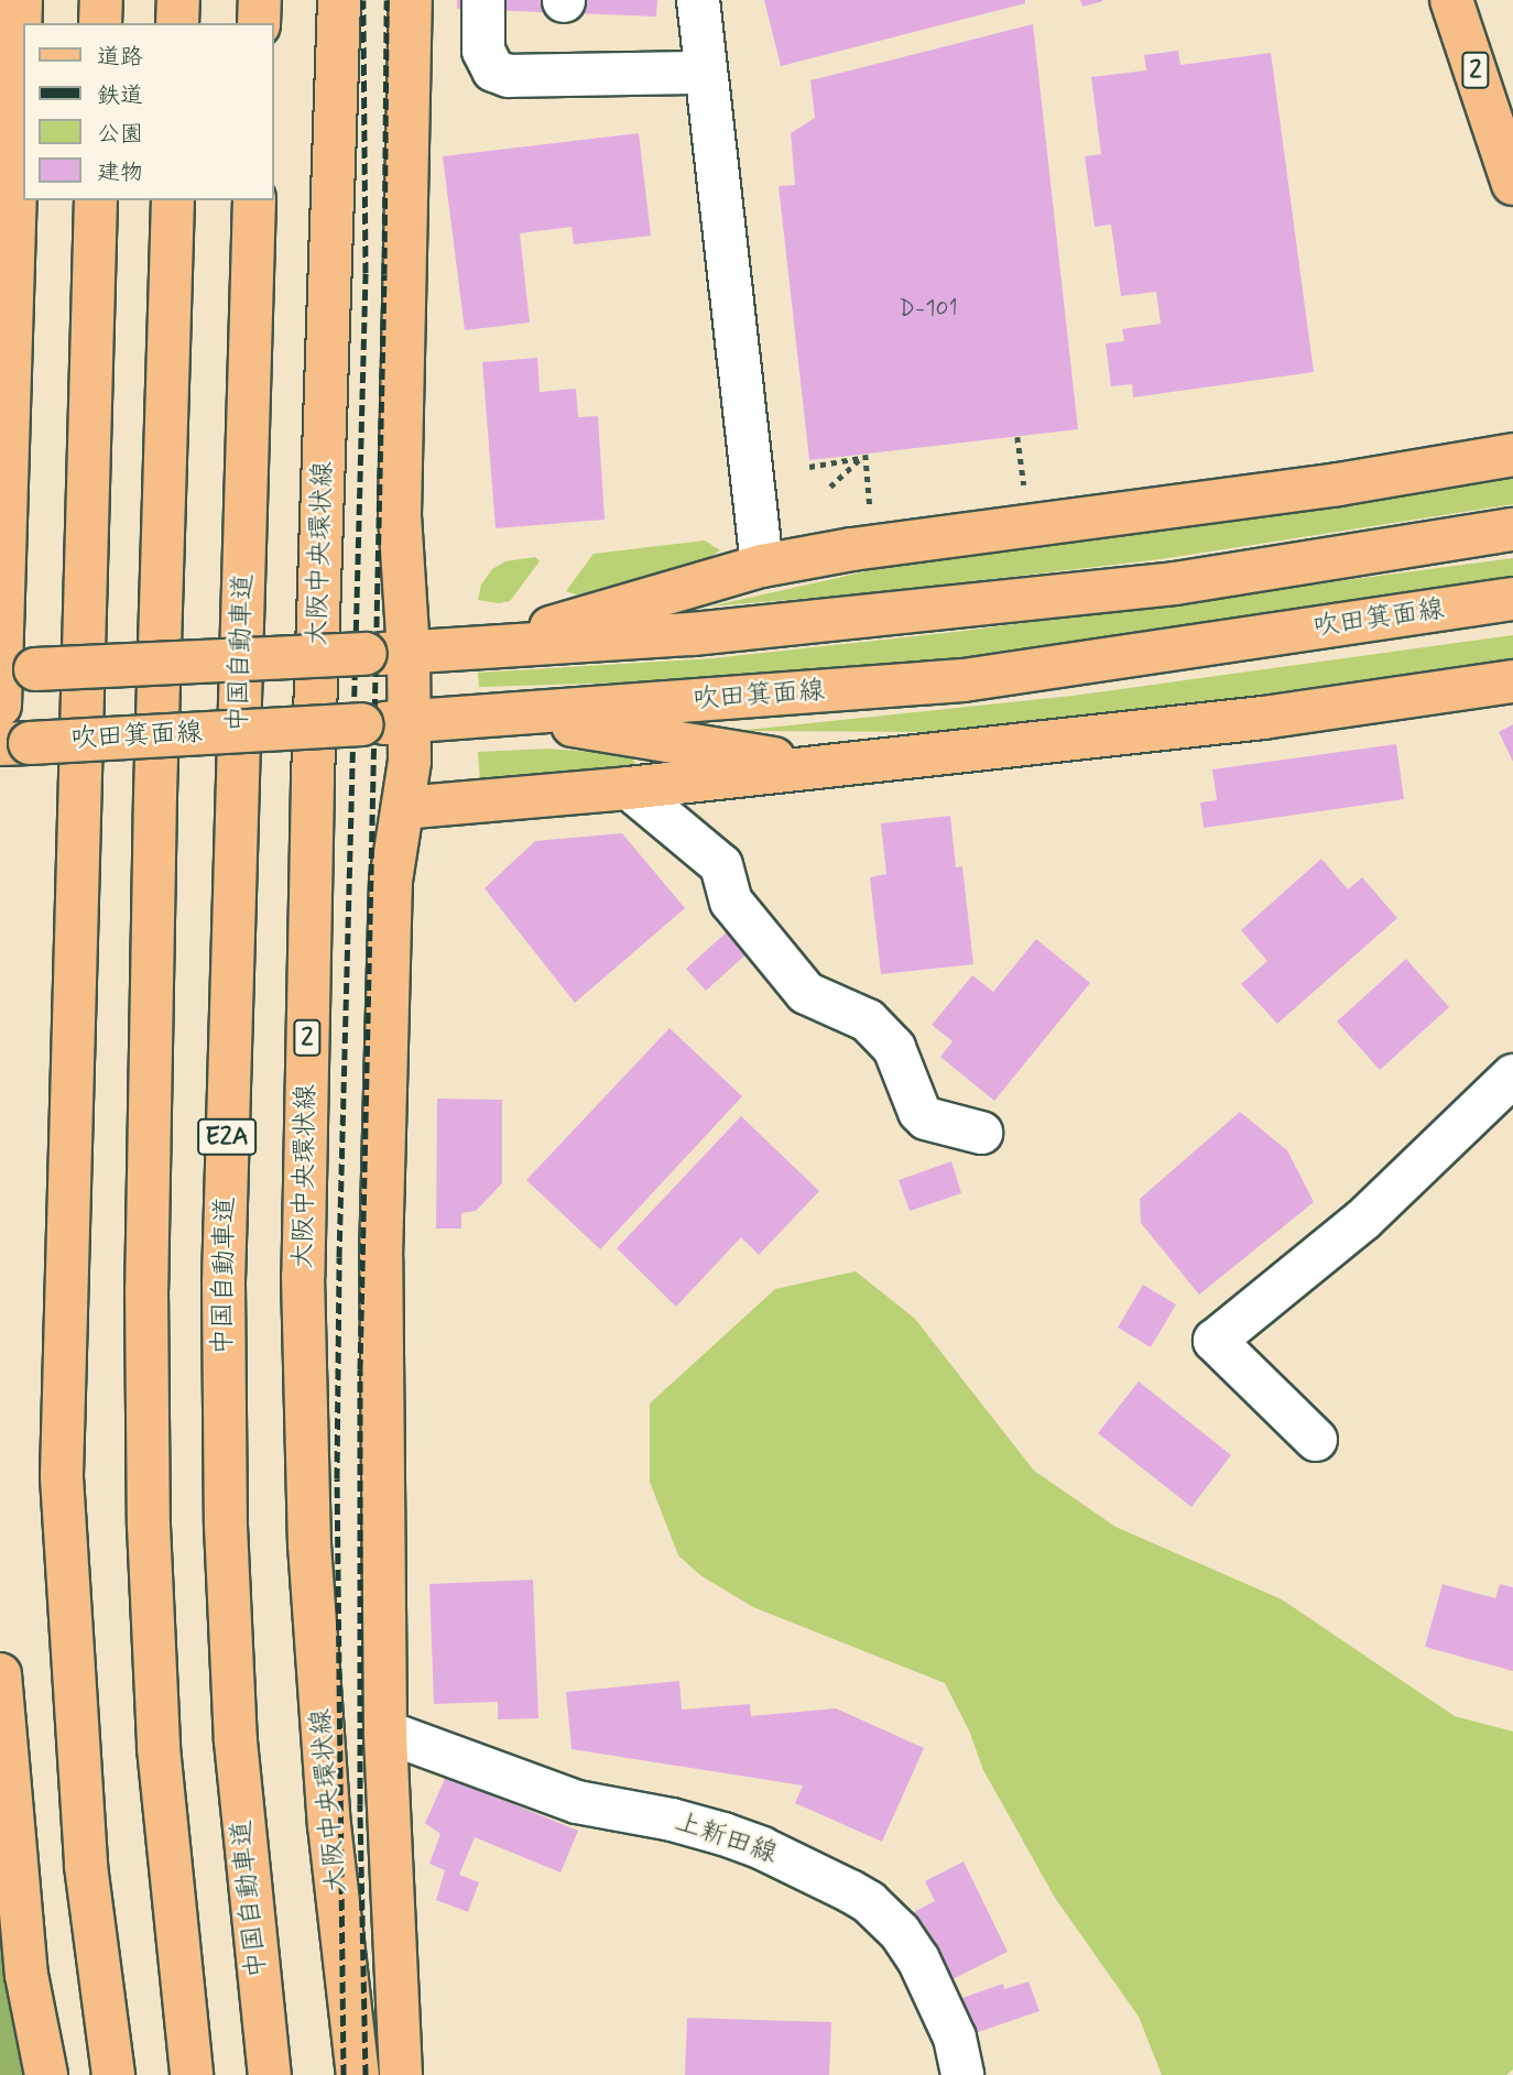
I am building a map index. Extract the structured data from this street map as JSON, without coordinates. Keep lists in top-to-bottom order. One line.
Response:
{"streets":{"main road":["2","大阪中央環状線","吹田箕面線","中国自動車道","E2A"],"street":["上新田線"]},"house_numbers":["D-101"],"legend":["道路","鉄道","公園","建物"]}
